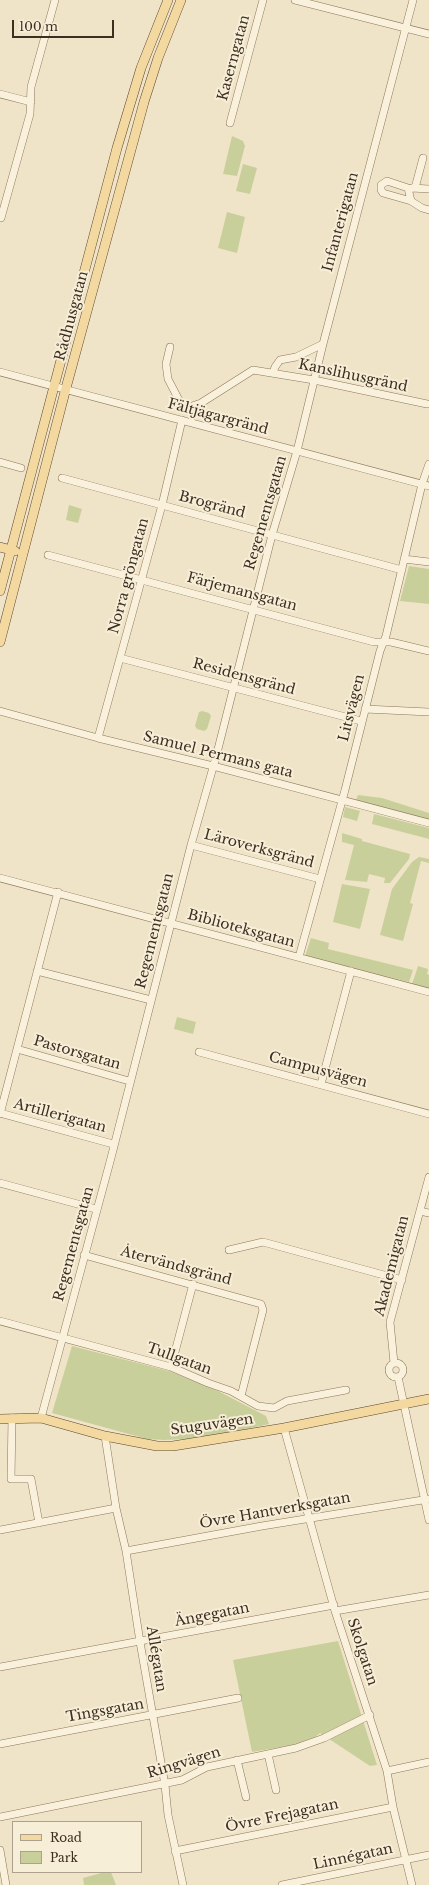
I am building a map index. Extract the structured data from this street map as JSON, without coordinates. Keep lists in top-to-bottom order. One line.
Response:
{"streets":{"main road":["Rådhusgatan","Stuguvägen"],"street":["Kaserngatan","Infanterigatan","Kanslihusgränd","Fältjägargränd","Brogränd","Regementsgatan","Norra gröngatan","Färjemansgatan","Residensgränd","Litsvägen","Samuel Permans gata","Läroverksgränd","Biblioteksgatan","Pastorsgatan","Campusvägen","Artillerigatan","Återvändsgränd","Akademigatan","Tullgatan","Övre Hantverksgatan","Ängegatan","Skolgatan","Allégatan","Tingsgatan","Ringvägen","Övre Frejagatan","Linnégatan"]},"crossings":[["Infanterigatan","Kanslihusgränd"],["Infanterigatan","Fältjägargränd"],["Infanterigatan","Regementsgatan"],["Rådhusgatan","Fältjägargränd"],["Fältjägargränd","Regementsgatan"],["Fältjägargränd","Norra gröngatan"],["Fältjägargränd","Litsvägen"],["Brogränd","Regementsgatan"],["Brogränd","Norra gröngatan"],["Brogränd","Litsvägen"],["Regementsgatan","Färjemansgatan"],["Regementsgatan","Residensgränd"],["Regementsgatan","Samuel Permans gata"],["Regementsgatan","Läroverksgränd"],["Regementsgatan","Biblioteksgatan"],["Regementsgatan","Pastorsgatan"],["Regementsgatan","Artillerigatan"],["Regementsgatan","Återvändsgränd"],["Regementsgatan","Tullgatan"],["Regementsgatan","Stuguvägen"],["Norra gröngatan","Färjemansgatan"],["Norra gröngatan","Residensgränd"],["Norra gröngatan","Samuel Permans gata"],["Färjemansgatan","Litsvägen"],["Residensgränd","Litsvägen"],["Litsvägen","Samuel Permans gata"],["Litsvägen","Läroverksgränd"],["Litsvägen","Biblioteksgatan"],["Återvändsgränd","Tullgatan"],["Stuguvägen","Skolgatan"],["Stuguvägen","Allégatan"],["Övre Hantverksgatan","Skolgatan"],["Övre Hantverksgatan","Allégatan"],["Ängegatan","Skolgatan"],["Ängegatan","Allégatan"],["Skolgatan","Ringvägen"],["Skolgatan","Övre Frejagatan"],["Skolgatan","Linnégatan"],["Allégatan","Tingsgatan"],["Allégatan","Ringvägen"],["Allégatan","Övre Frejagatan"]],"legend":["Road","Park"],"scale_bar":"100 m"}
